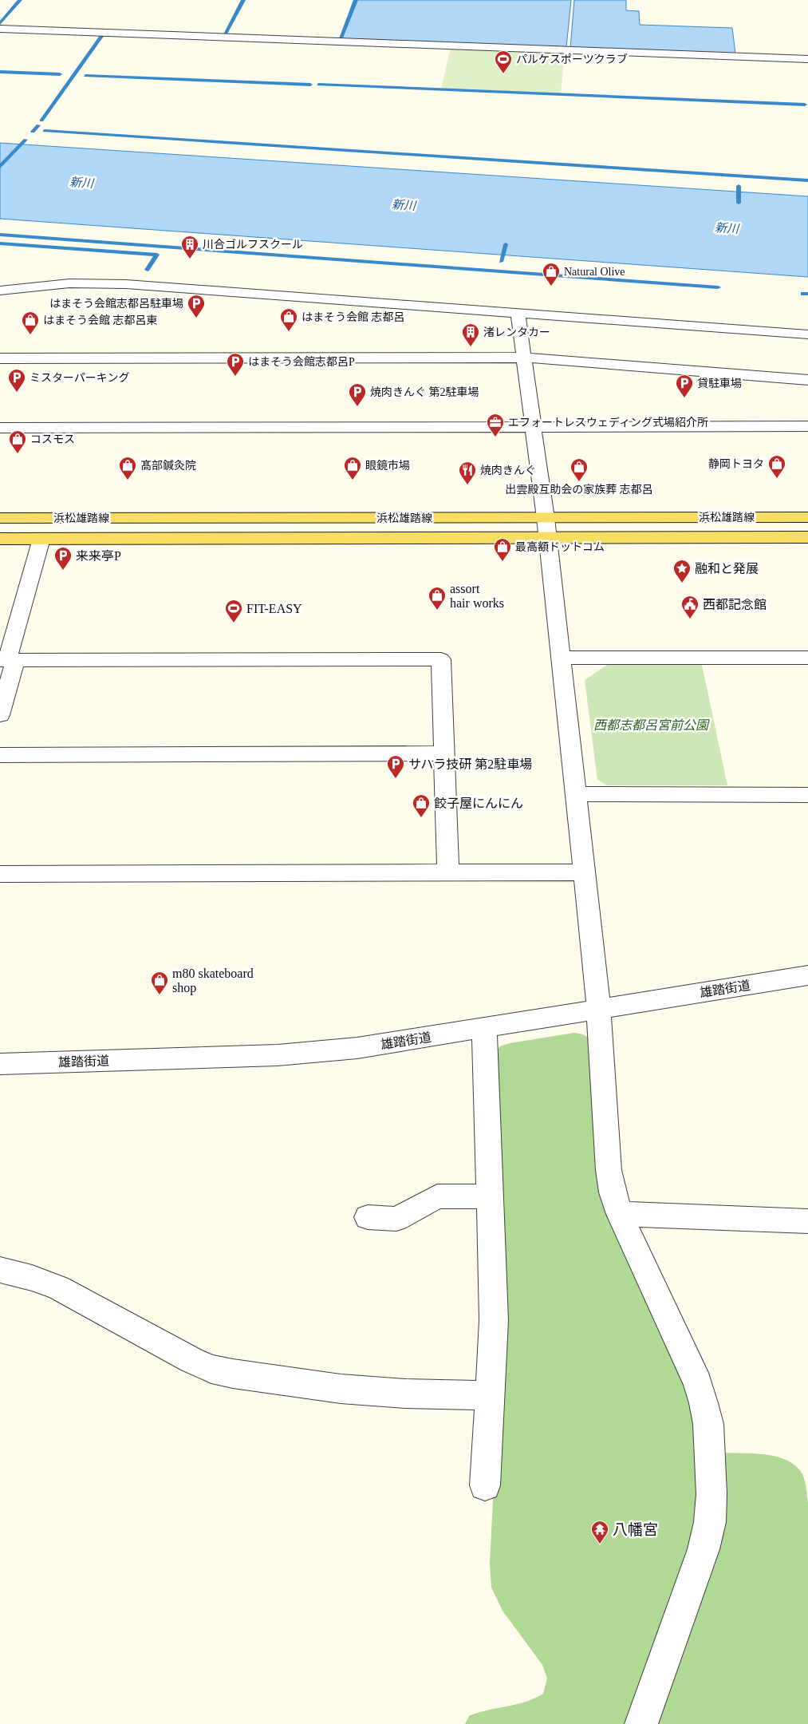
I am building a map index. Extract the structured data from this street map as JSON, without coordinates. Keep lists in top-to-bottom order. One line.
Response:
{"streets":{"main road":["浜松雄踏線"],"street":["雄踏街道"]},"water":["新川"],"parks":["西都志都呂宮前公園"],"places":{"sports":["パルケスポーツクラブ","FIT-EASY"],"building":["川合ゴルフスクール","渚レンタカー"],"shop":["Natural Olive","はまそう会館 志都呂","はまそう会館 志都呂東","コスモス","静岡トヨタ","髙部鍼灸院","眼鏡市場","出雲殿互助会の家族葬 志都呂","最高額ドットコム","assort hair works","餃子屋にんにん","m80 skateboard shop"],"parking":["はまそう会館志都呂駐車場","はまそう会館志都呂P","ミスターパーキング","貸駐車場","焼肉きんぐ 第2駐車場","来来亭P","サハラ技研 第2駐車場"],"office":["エフォートレスウェディング式場紹介所"],"restaurant":["焼肉きんぐ"],"place":["融和と発展"],"public building":["西都記念館"],"temple":["八幡宮"]}}
